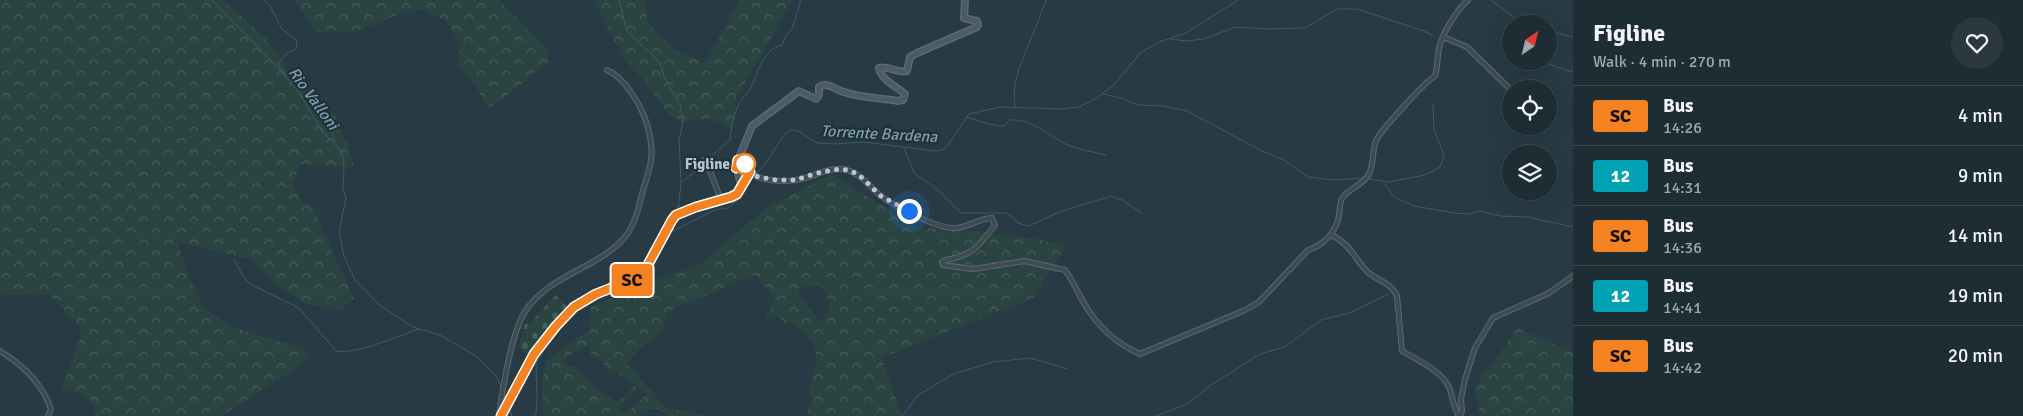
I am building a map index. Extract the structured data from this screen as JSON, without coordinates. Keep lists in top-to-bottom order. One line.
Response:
{"water":["Rio Valloni","Torrente Bardena"],"places":["Figline"],"lines":["bus line SC"],"north":"top right","page":{"on_map":"SC","heading":["Figline","Walk · 4 min · 270 m"],"list":[{"mark":"SC","name":"Bus","note":"14:26","value":"4 min"},{"mark":"12","name":"Bus","note":"14:31","value":"9 min"},{"mark":"SC","name":"Bus","note":"14:36","value":"14 min"},{"mark":"12","name":"Bus","note":"14:41","value":"19 min"},{"mark":"SC","name":"Bus","note":"14:42","value":"20 min"}]}}
